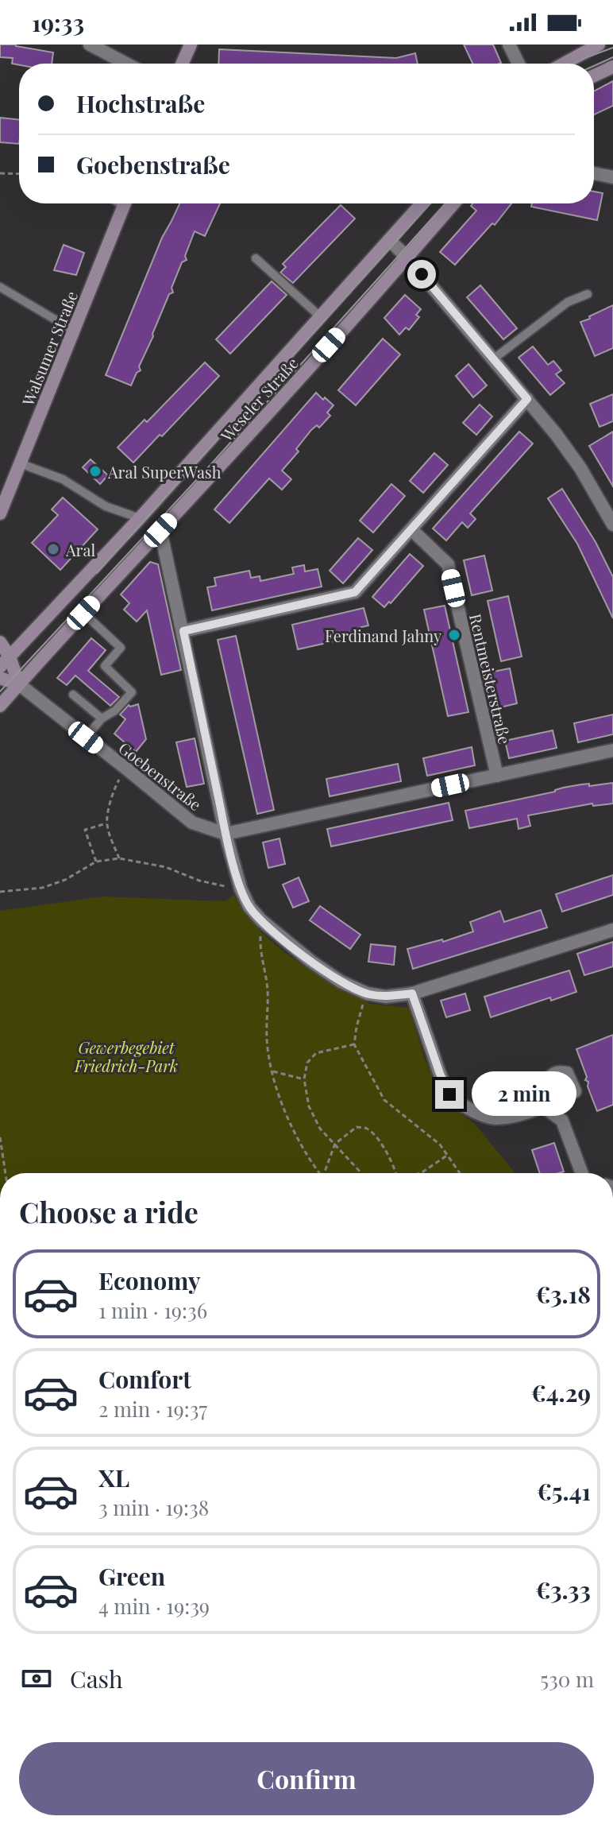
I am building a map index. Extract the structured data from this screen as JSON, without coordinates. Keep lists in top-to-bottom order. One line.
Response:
{"streets":{"main road":["Walsumer Straße","Weseler Straße"],"street":["Rentmeisterstraße","Goebenstraße"]},"crossings":[["Weseler Straße","Goebenstraße"]],"parks":["Gewerbegebiet Friedrich-Park"],"places":["Aral SuperWash","Aral","Ferdinand Jahny"],"page":{"status":"19:33","banner":["Hochstraße","Goebenstraße"],"bubble":"2 min","heading":"Choose a ride","list":[{"name":"Economy","note":"1 min · 19:36","value":"€3.18"},{"name":"Comfort","note":"2 min · 19:37","value":"€4.29"},{"name":"XL","note":"3 min · 19:38","value":"€5.41"},{"name":"Green","note":"4 min · 19:39","value":"€3.33"}],"pay":["Cash","530 m"],"buttons":"Confirm"}}
